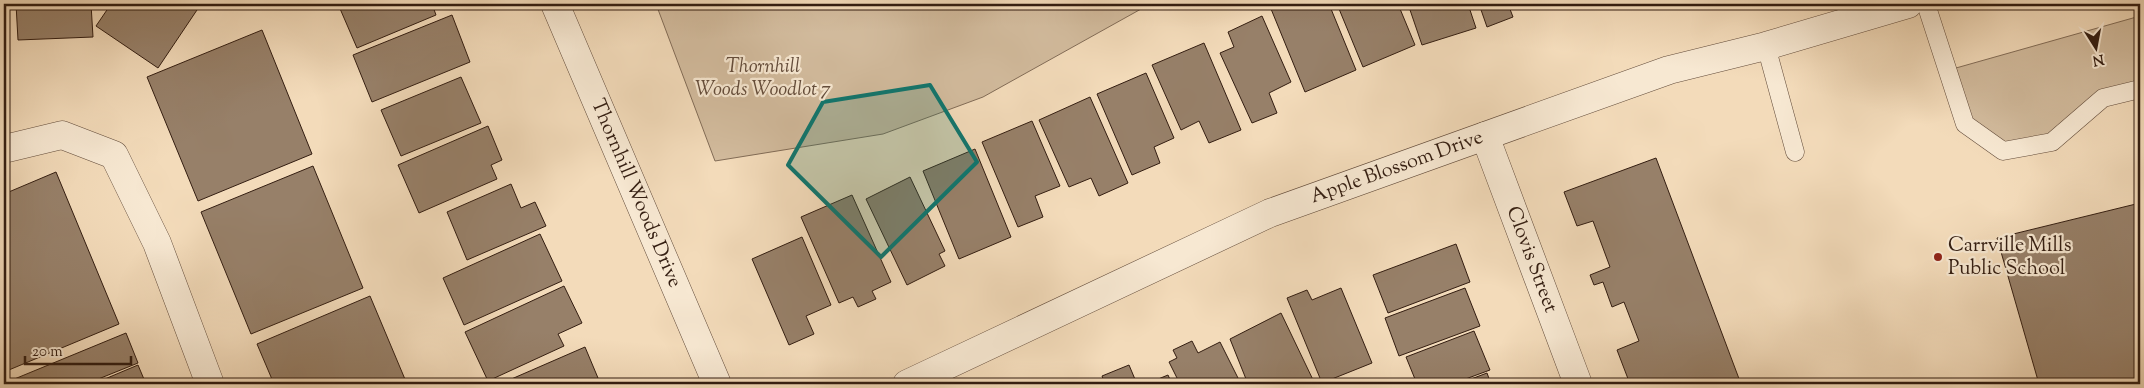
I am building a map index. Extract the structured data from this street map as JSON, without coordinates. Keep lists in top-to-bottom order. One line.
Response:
{"streets":{"street":["Apple Blossom Drive","Thornhill Woods Drive","Clovis Street"]},"crossings":[["Apple Blossom Drive","Clovis Street"]],"parks":["Thornhill Woods Woodlot 7"],"places":["Carrville Mills Public School"],"scale_bar":"20 m","north":"bottom"}
